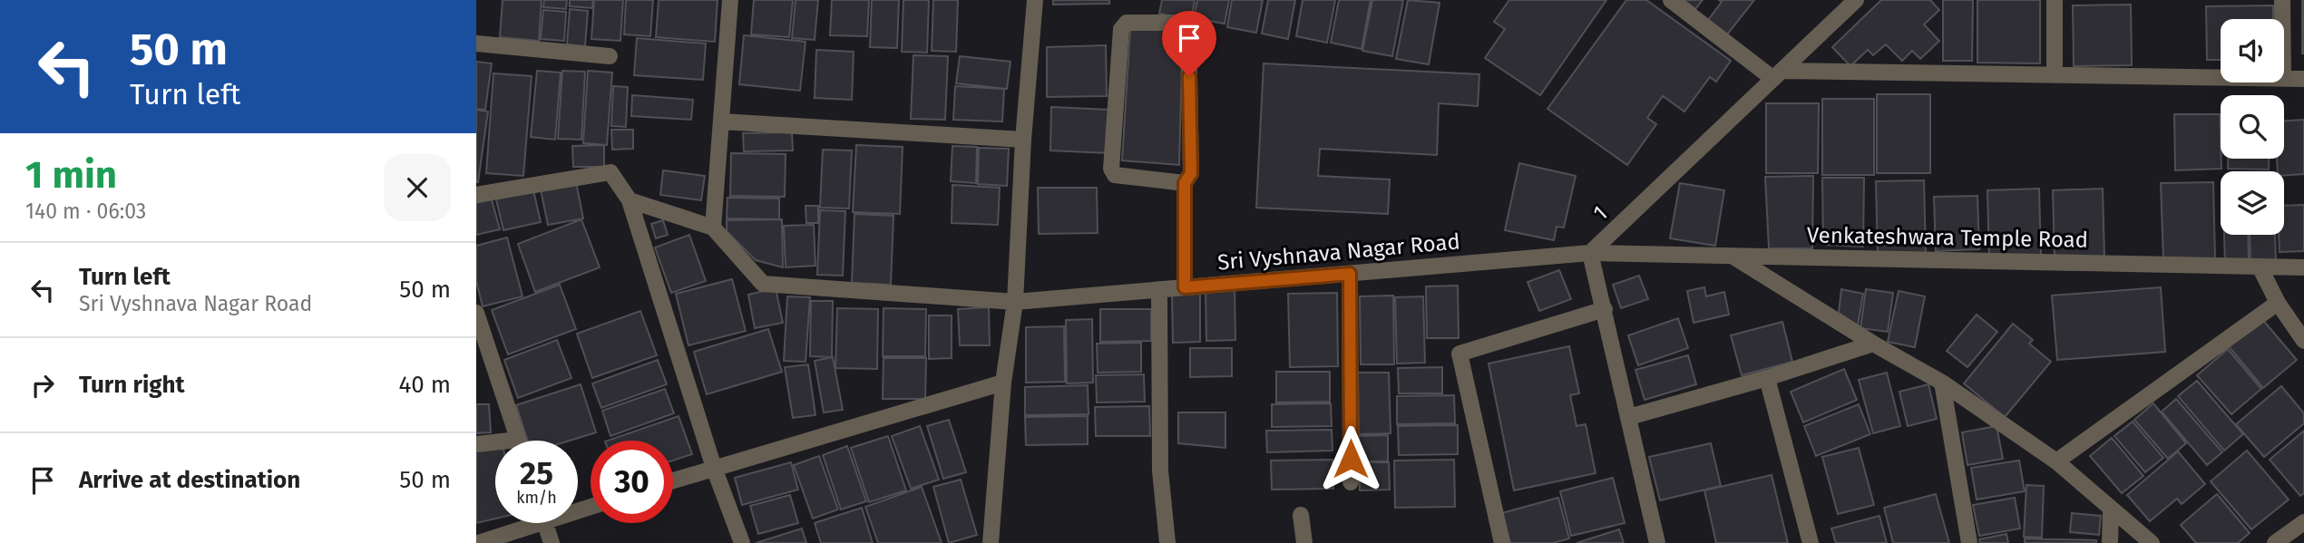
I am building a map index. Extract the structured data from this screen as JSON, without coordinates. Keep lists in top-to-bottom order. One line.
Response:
{"streets":{"street":["1","Venkateshwara Temple Road","Sri Vyshnava Nagar Road"]},"crossings":[["1","Venkateshwara Temple Road"],["1","Sri Vyshnava Nagar Road"],["Venkateshwara Temple Road","Sri Vyshnava Nagar Road"]],"page":{"turn":["50 m","Turn left"],"heading":["1 min","140 m · 06:03"],"list":[{"name":"Turn left","note":"Sri Vyshnava Nagar Road","value":"50 m"},{"name":"Turn right","value":"40 m"},{"name":"Arrive at destination","value":"50 m"}],"speed":"25 km/h","limit":"30"}}
